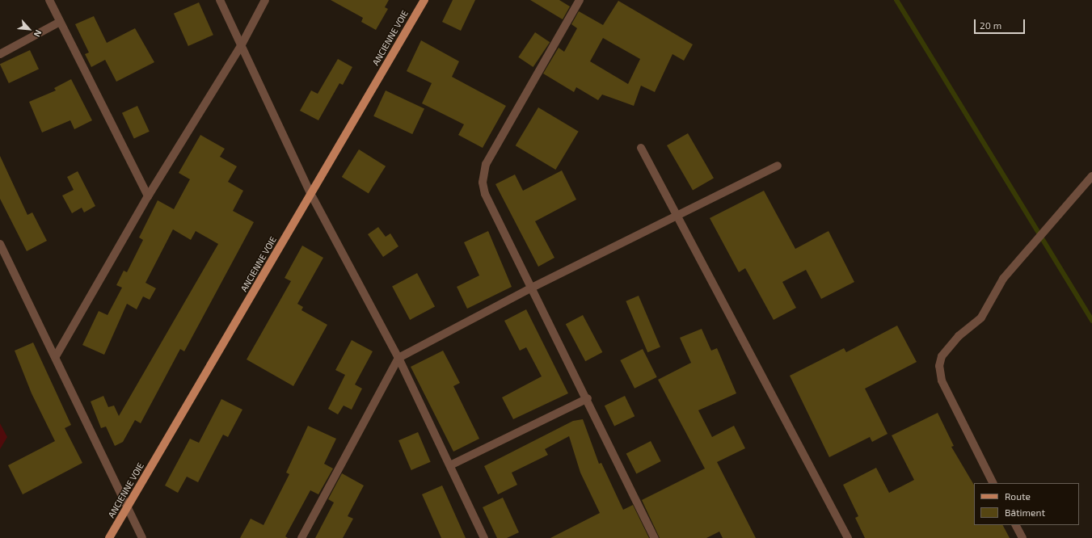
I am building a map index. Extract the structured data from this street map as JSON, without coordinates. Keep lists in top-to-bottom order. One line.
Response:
{"streets":{"main road":["ANCIENNE VOIE"]},"legend":["Route","Bâtiment"],"scale_bar":"20 m","north":"bottom right"}
